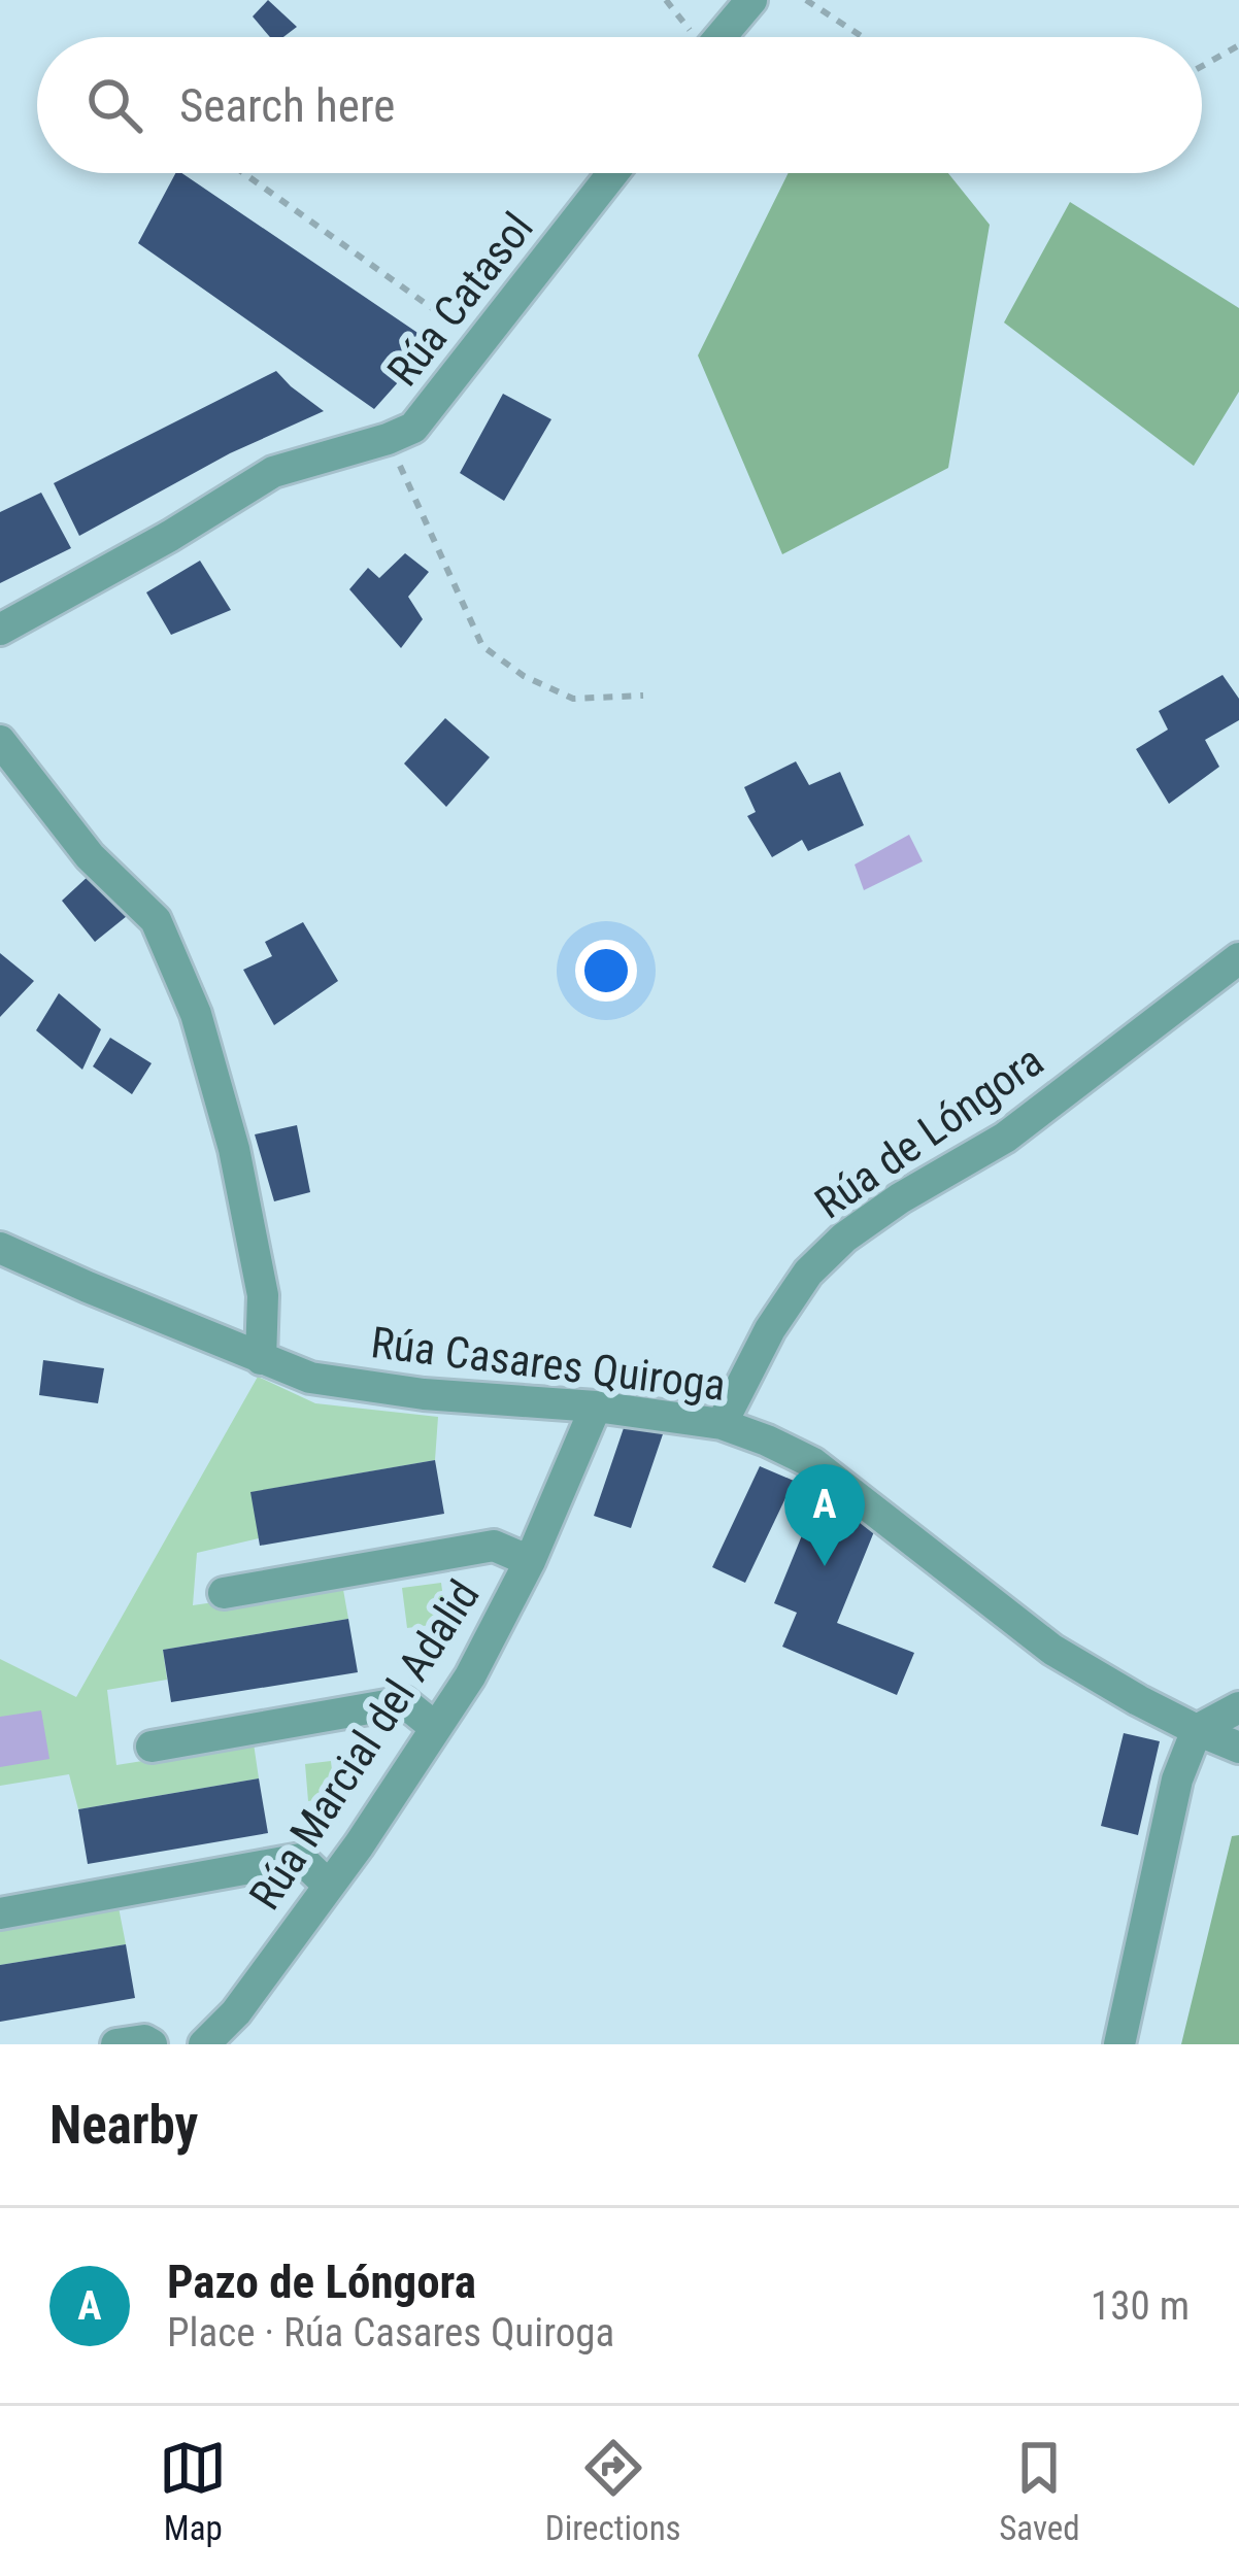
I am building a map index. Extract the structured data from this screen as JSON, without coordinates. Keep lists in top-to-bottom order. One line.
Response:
{"streets":{"street":["Rúa Catasol","Rúa de Lóngora","Rúa Casares Quiroga","Rúa Marcial del Adalid"]},"crossings":[["Rúa de Lóngora","Rúa Casares Quiroga"],["Rúa Casares Quiroga","Rúa Marcial del Adalid"]],"page":{"search":"Search here","pins":"A","heading":"Nearby","list":[{"mark":"A","name":"Pazo de Lóngora","note":"Place · Rúa Casares Quiroga","value":"130 m"}],"nav":["Map","Directions","Saved"]}}
